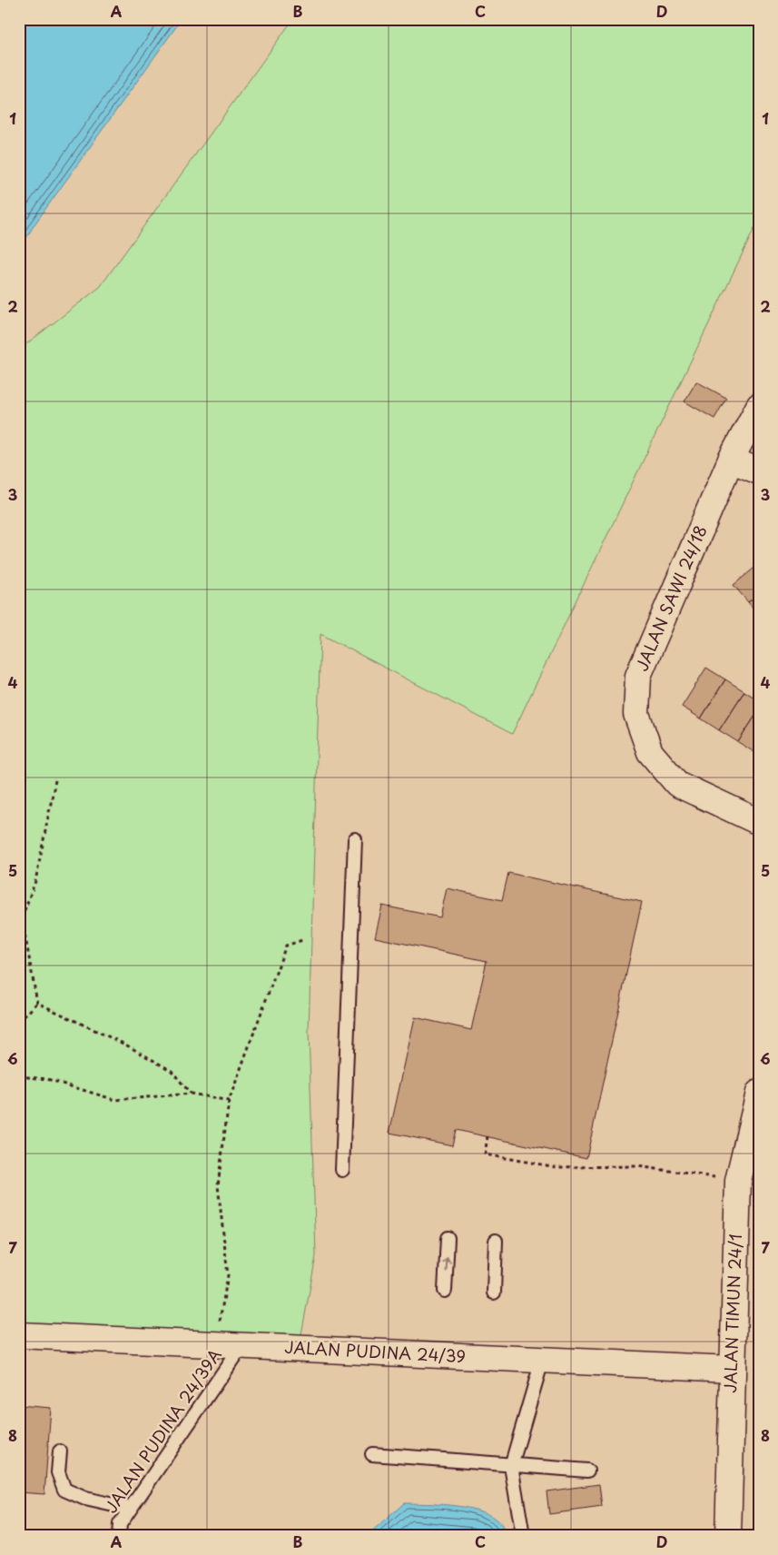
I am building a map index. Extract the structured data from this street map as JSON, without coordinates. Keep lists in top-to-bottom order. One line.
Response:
{"streets":{"street":["JALAN SAWI 24/18","JALAN TIMUN 24/1","JALAN PUDINA 24/39"],"lane":["JALAN PUDINA 24/39A"]},"crossings":[["JALAN TIMUN 24/1","JALAN PUDINA 24/39"],["JALAN PUDINA 24/39","JALAN PUDINA 24/39A"]],"grid":{"columns":["A","B","C","D"],"rows":["1","2","3","4","5","6","7","8"]}}
